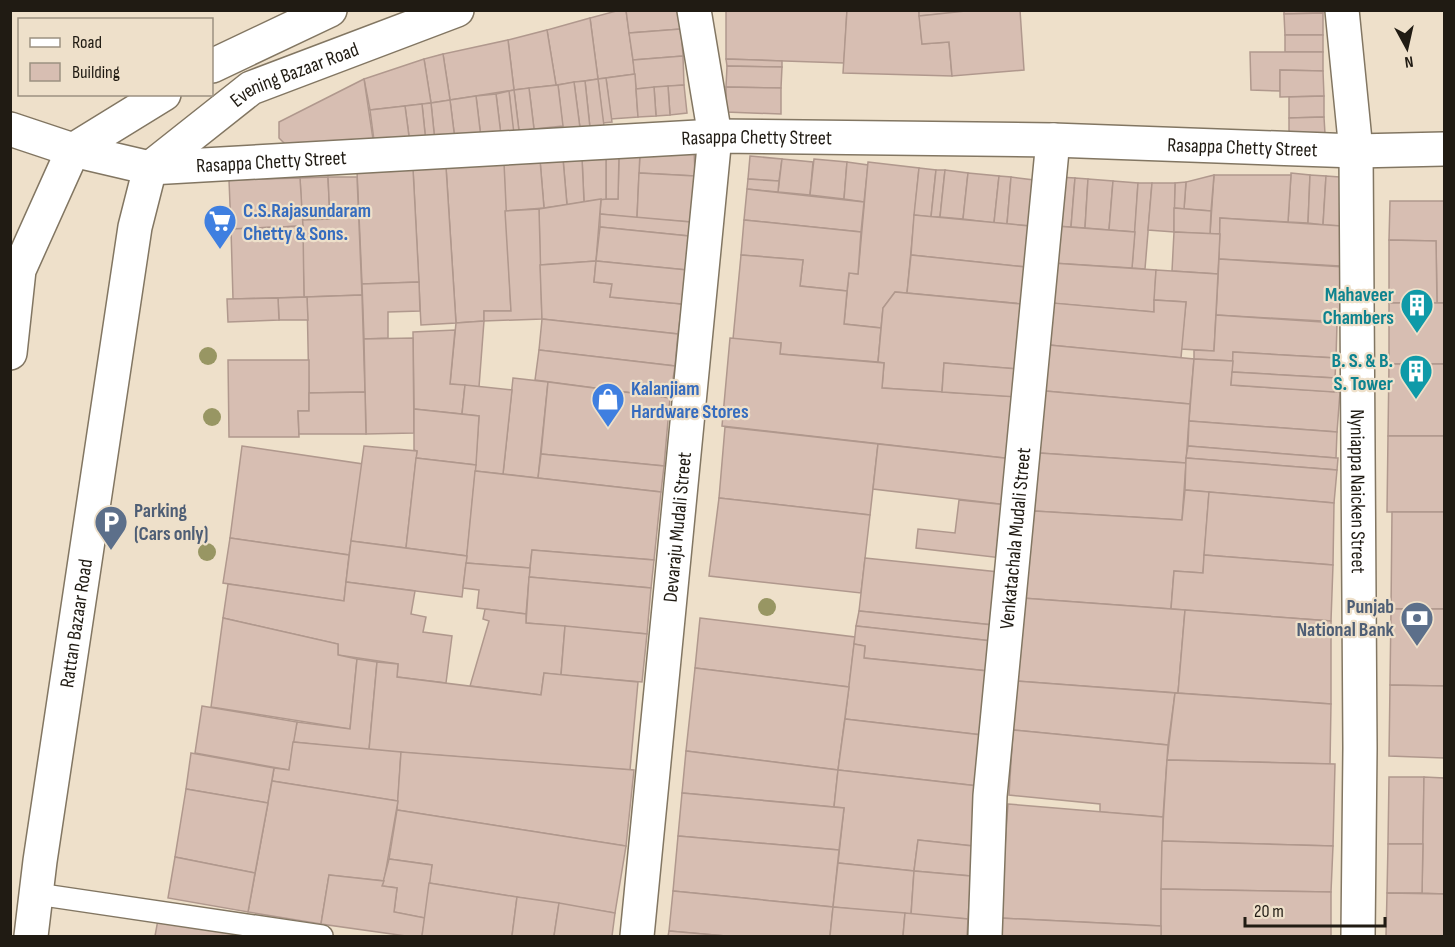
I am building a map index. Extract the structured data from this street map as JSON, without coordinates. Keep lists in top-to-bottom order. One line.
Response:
{"streets":{"street":["Evening Bazaar Road","Rasappa Chetty Street","Nyniappa Naicken Street","Devaraju Mudali Street","Venkatachala Mudali Street","Rattan Bazaar Road"]},"crossings":[["Evening Bazaar Road","Rasappa Chetty Street"],["Evening Bazaar Road","Rattan Bazaar Road"],["Rasappa Chetty Street","Nyniappa Naicken Street"],["Rasappa Chetty Street","Devaraju Mudali Street"],["Rasappa Chetty Street","Venkatachala Mudali Street"],["Rasappa Chetty Street","Rattan Bazaar Road"]],"places":{"supermarket":["C.S.Rajasundaram Chetty & Sons."],"building":["Mahaveer Chambers","B. S. & B. S. Tower"],"shop":["Kalanjiam Hardware Stores"],"parking":["Parking (Cars only)"],"bank":["Punjab National Bank"]},"legend":["Road","Building"],"scale_bar":"20 m","north":"bottom"}
